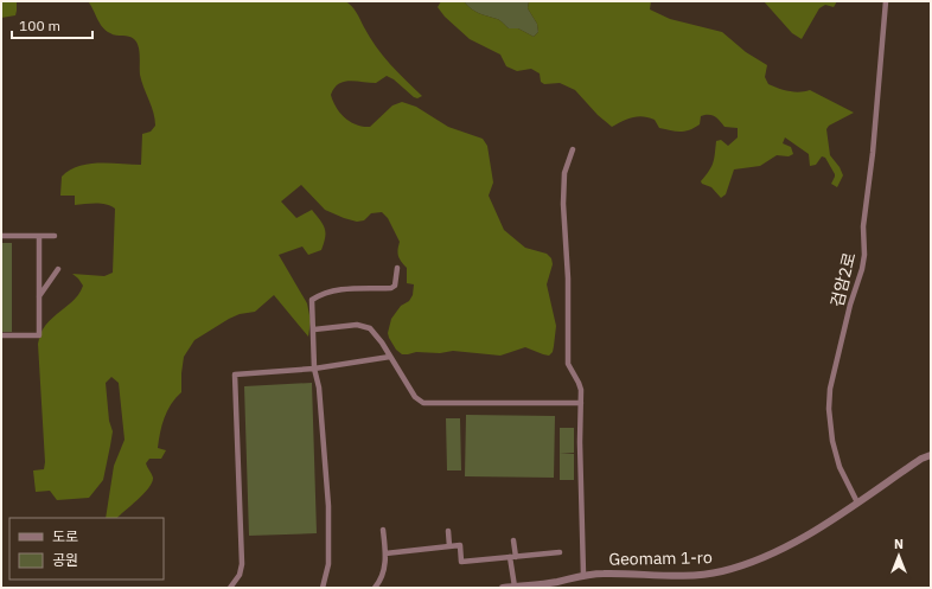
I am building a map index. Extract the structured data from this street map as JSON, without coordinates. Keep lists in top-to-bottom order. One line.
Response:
{"streets":{"street":["검암2로","Geomam 1-ro"]},"crossings":[["검암2로","Geomam 1-ro"]],"legend":["도로","공원"],"scale_bar":"100 m","north":"top"}
